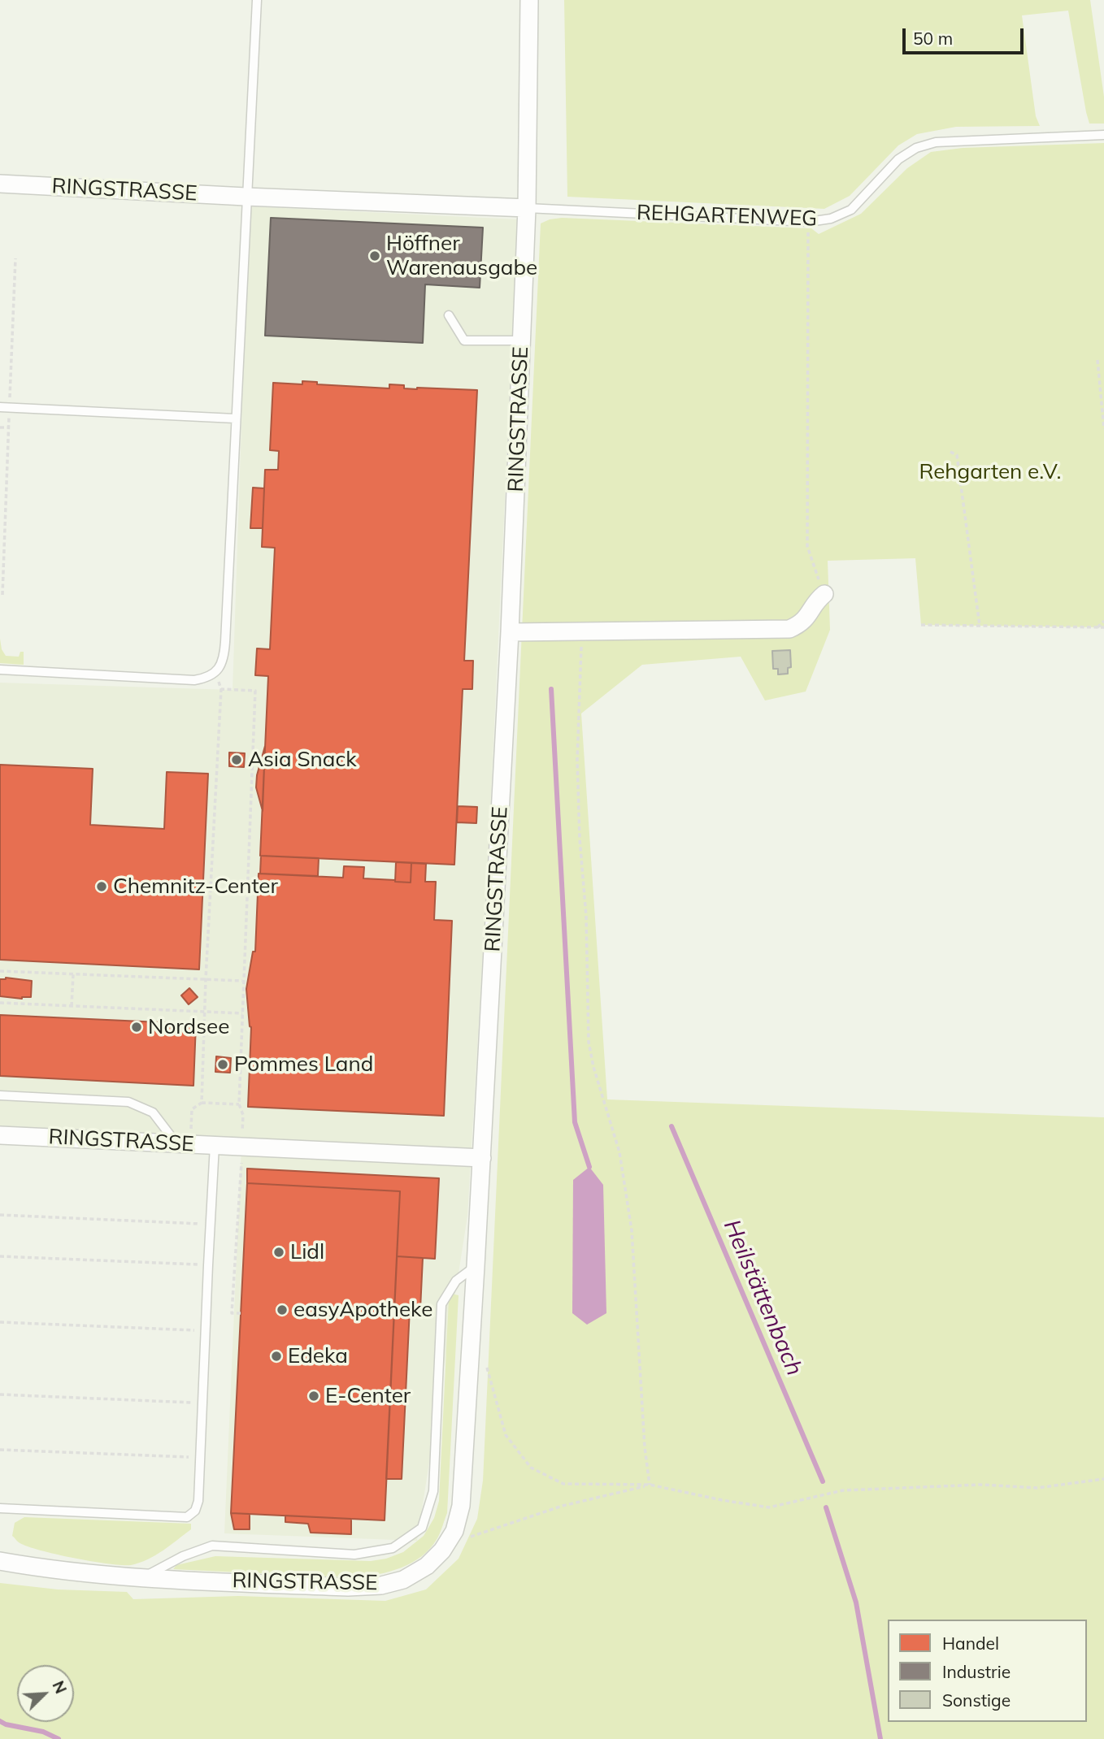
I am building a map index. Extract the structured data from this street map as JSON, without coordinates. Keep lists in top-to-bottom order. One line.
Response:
{"streets":{"street":["RINGSTRASSE"],"lane":["REHGARTENWEG"]},"crossings":[["RINGSTRASSE","REHGARTENWEG"]],"water":["Heilstättenbach"],"parks":["Rehgarten e.V."],"places":["Höffner Warenausgabe","Asia Snack","Chemnitz-Center","Nordsee","Pommes Land","Lidl","easyApotheke","Edeka","E-Center"],"legend":["Handel","Industrie","Sonstige"],"scale_bar":"50 m","north":"top right"}
